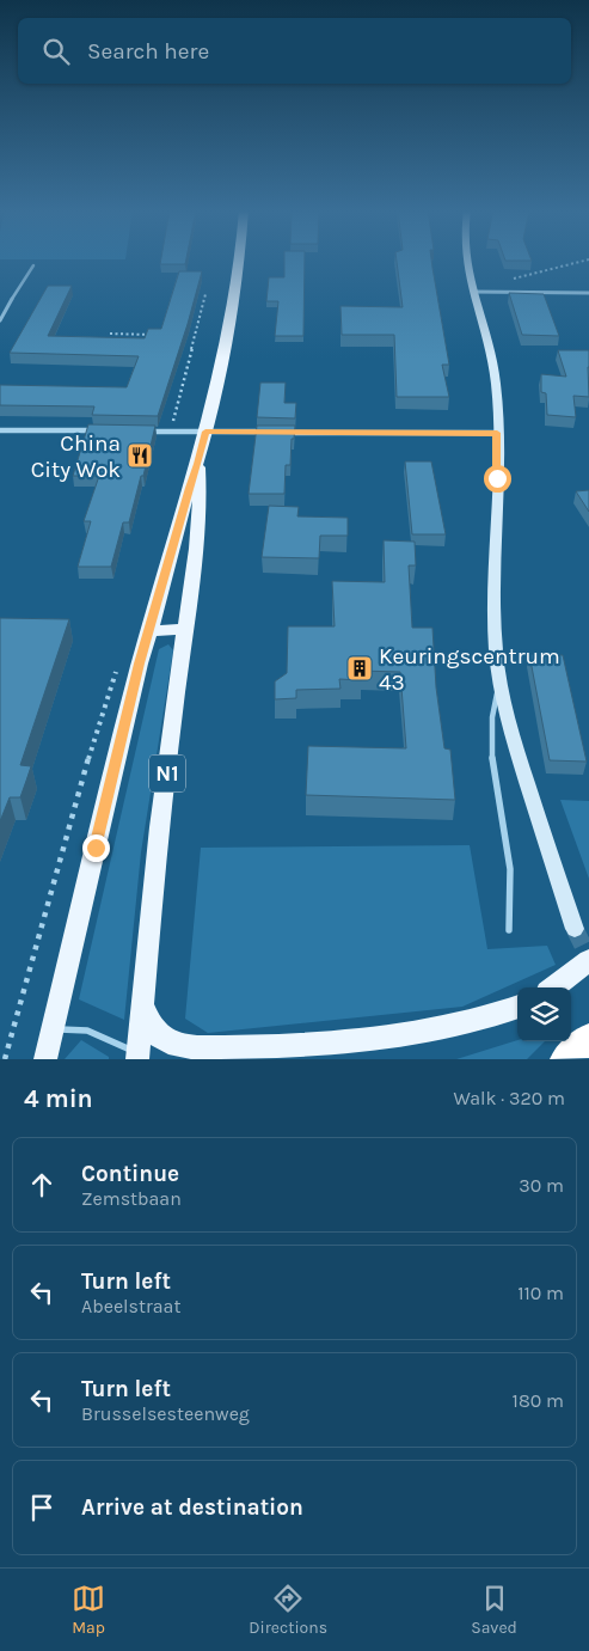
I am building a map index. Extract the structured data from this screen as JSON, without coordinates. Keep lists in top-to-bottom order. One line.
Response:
{"streets":{"main road":["N1"]},"places":{"restaurant":["China City Wok"],"building":["Keuringscentrum 43"]},"page":{"search":"Search here","heading":["4 min","Walk · 320 m"],"list":[["Continue","Zemstbaan","30 m"],["Turn left","Abeelstraat","110 m"],["Turn left","Brusselsesteenweg","180 m"],"Arrive at destination"],"nav":["Map","Directions","Saved"]}}
